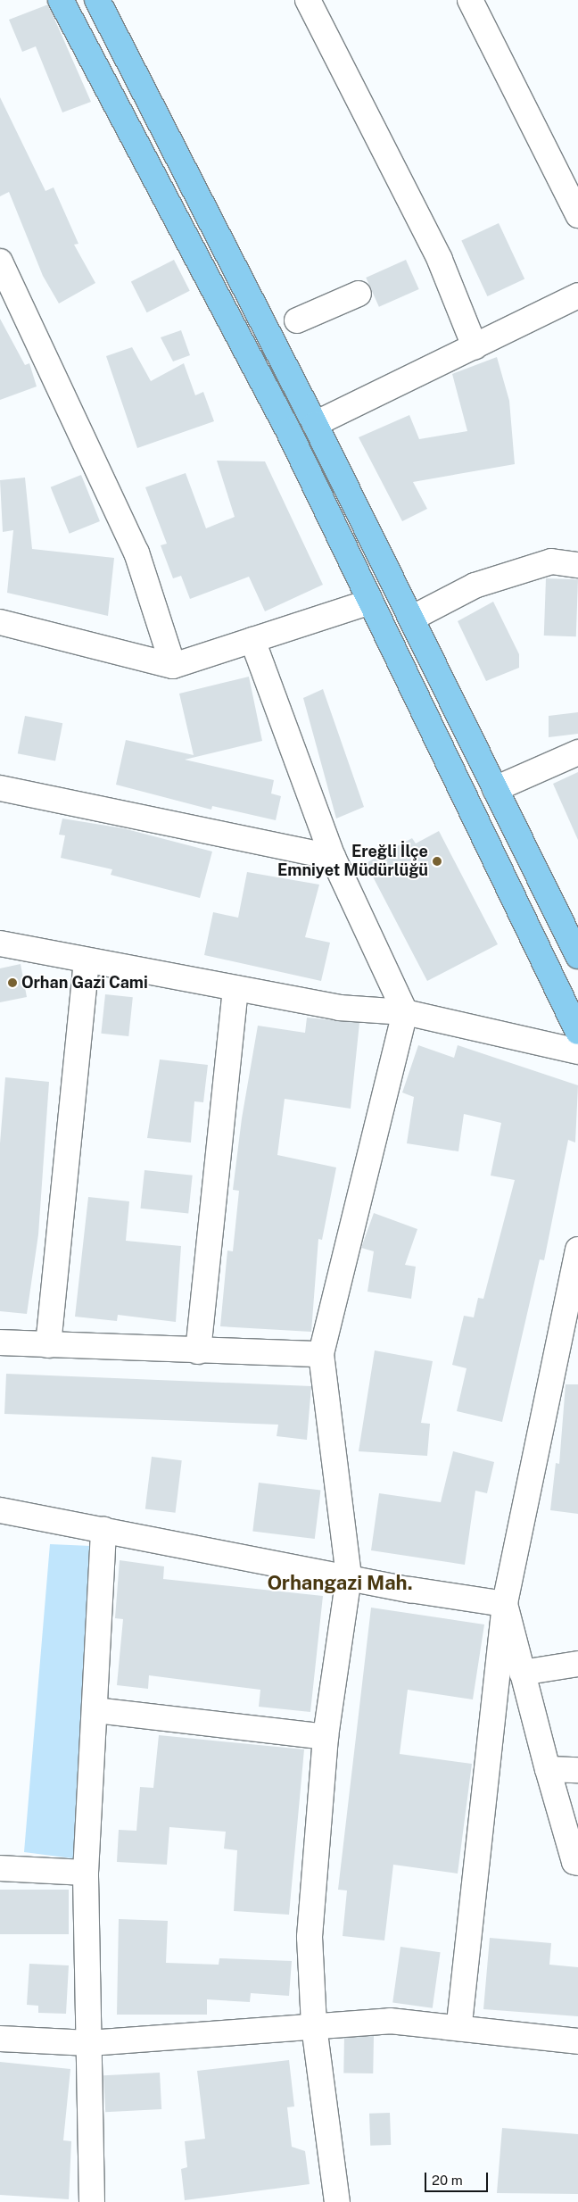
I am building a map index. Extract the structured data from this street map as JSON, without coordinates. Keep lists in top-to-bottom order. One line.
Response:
{"districts":["Orhangazi Mah."],"places":["Ereğli İlçe Emniyet Müdürlüğü","Orhan Gazi Cami"],"scale_bar":"20 m"}
